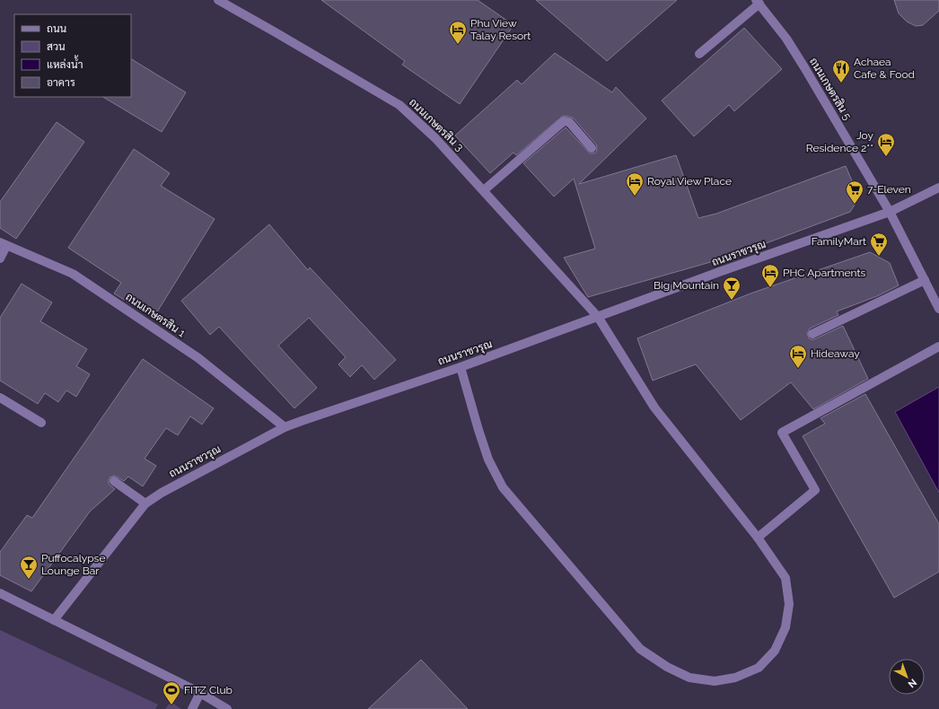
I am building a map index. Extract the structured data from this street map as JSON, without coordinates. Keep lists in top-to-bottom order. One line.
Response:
{"streets":{"street":["ถนนเกษตรสิน 5","ถนนเกษตรสิน 3","ถนนราชวรุณ","ถนนเกษตรสิน 1"]},"crossings":[["ถนนเกษตรสิน 5","ถนนราชวรุณ"],["ถนนเกษตรสิน 3","ถนนราชวรุณ"],["ถนนราชวรุณ","ถนนเกษตรสิน 1"]],"places":{"hotel":["Phu View Talay Resort","Joy Residence 2**","Royal View Place","PHC Apartments","Hideaway"],"restaurant":["Achaea Cafe & Food"],"supermarket":["7-Eleven","FamilyMart"],"bar":["Big Mountain","Puffocalypse Lounge Bar"],"sports":["FITZ Club"]},"legend":["ถนน","สวน","แหล่งน้ำ","อาคาร"],"north":"bottom right"}
